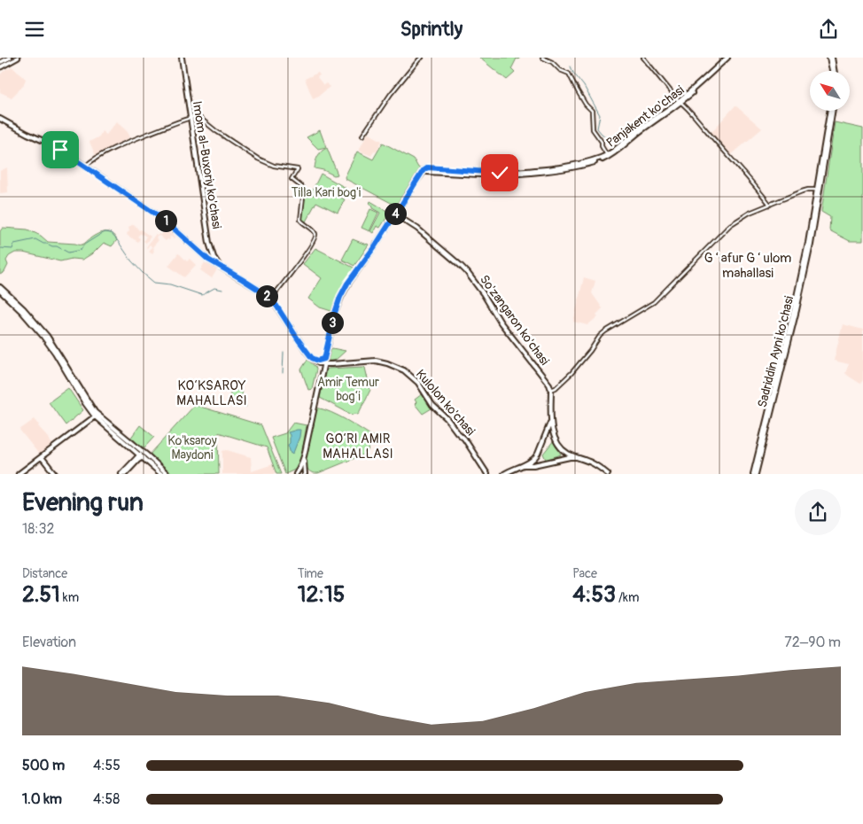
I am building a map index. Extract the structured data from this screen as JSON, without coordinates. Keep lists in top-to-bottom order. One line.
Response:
{"streets":{"main road":["Panjakent ko'chasi","Imom al-Buxoriy ko'chasi","So'zangaron ko'chasi","Sadriddin Ayni ko'chasi","Kulolon ko'chasi"]},"districts":["Gʻafur Gʻulom mahallasi","KO‘KSAROY MAHALLASI","GO‘RI AMIR MAHALLASI"],"parks":["Tilla Kari bog'i","Amir Temur bog‘i","Ko'ksaroy Maydoni"],"north":"top left","page":{"header":"Sprintly","pins":["4","1","2","3"],"heading":["Evening run","18:32"],"stats":[["Distance","2.51 km"],["Time","12:15"],["Pace","4:53 /km"]],"chart":["Elevation","72–90 m"],"list":[{"name":"500 m","note":"4:55"},{"name":"1.0 km","note":"4:58"}]}}
